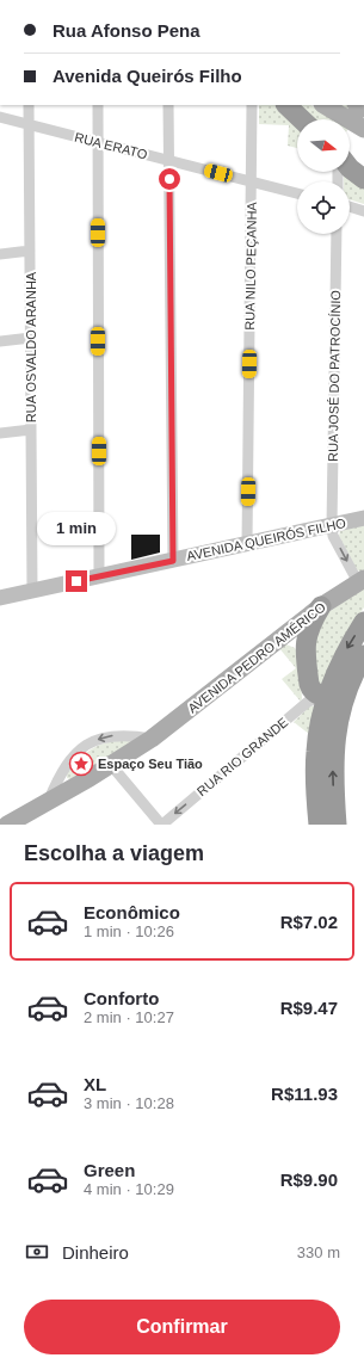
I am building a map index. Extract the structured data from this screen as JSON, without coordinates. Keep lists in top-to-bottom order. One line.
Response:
{"streets":{"main road":["AVENIDA QUEIRÓS FILHO","AVENIDA PEDRO AMÉRICO"],"street":["RUA ERATO","RUA NILO PEÇANHA","RUA OSVALDO ARANHA","RUA JOSÉ DO PATROCÍNIO","RUA RIO GRANDE"]},"crossings":[["RUA ERATO","RUA NILO PEÇANHA"],["RUA ERATO","RUA OSVALDO ARANHA"],["RUA NILO PEÇANHA","AVENIDA QUEIRÓS FILHO"],["RUA OSVALDO ARANHA","AVENIDA QUEIRÓS FILHO"],["RUA JOSÉ DO PATROCÍNIO","AVENIDA QUEIRÓS FILHO"]],"one_way":["RUA RIO GRANDE"],"places":{"place":["Espaço Seu Tião"]},"north":"right","page":{"banner":["Rua Afonso Pena","Avenida Queirós Filho"],"bubble":"1 min","heading":"Escolha a viagem","list":[{"name":"Econômico","note":"1 min · 10:26","value":"R$7.02"},{"name":"Conforto","note":"2 min · 10:27","value":"R$9.47"},{"name":"XL","note":"3 min · 10:28","value":"R$11.93"},{"name":"Green","note":"4 min · 10:29","value":"R$9.90"}],"pay":["Dinheiro","330 m"],"buttons":"Confirmar"}}
